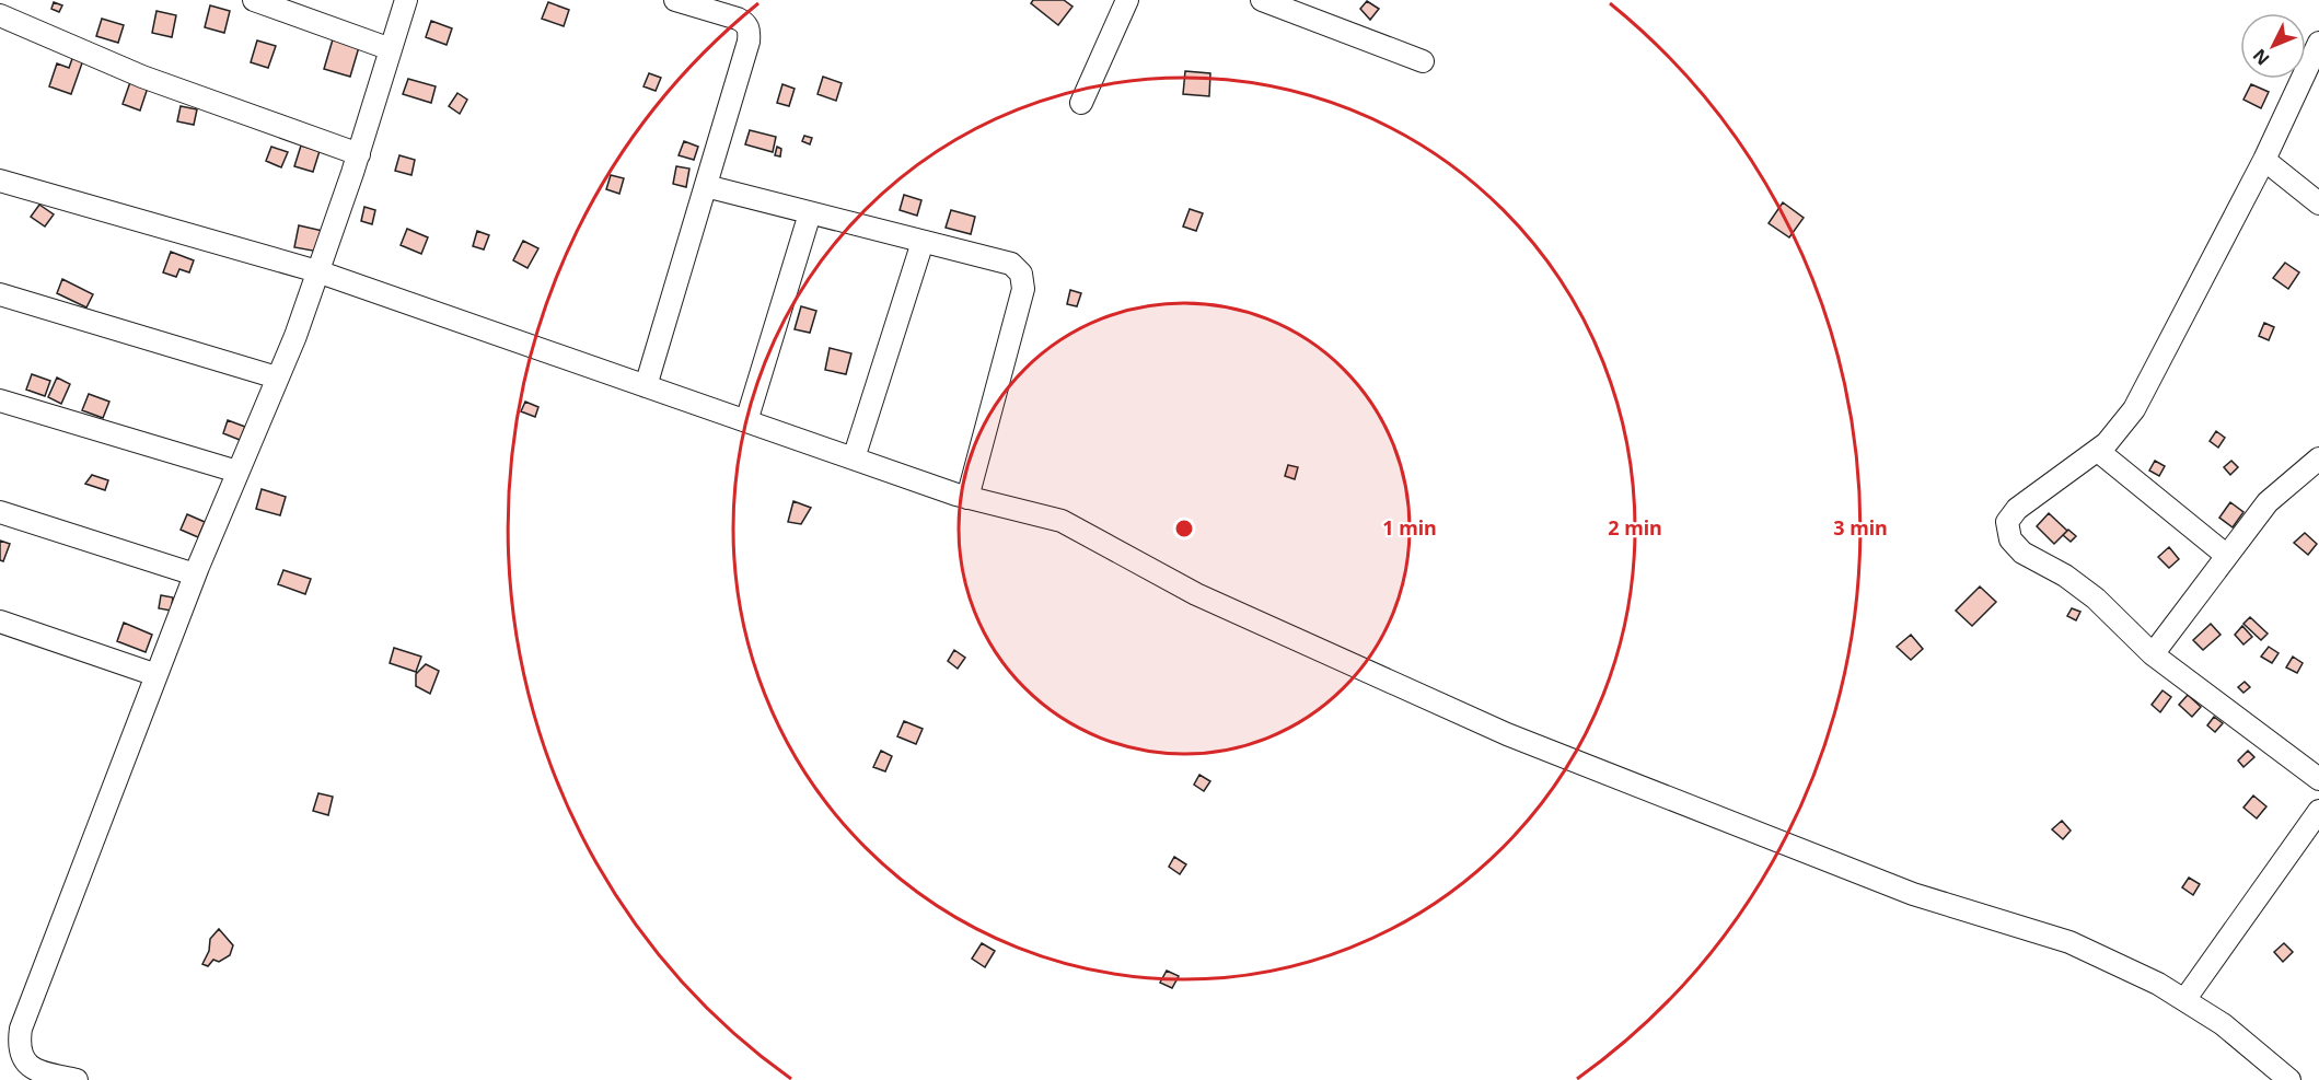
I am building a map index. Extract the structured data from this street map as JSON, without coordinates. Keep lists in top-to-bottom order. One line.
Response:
{"north":"bottom left","rings":["1 min","2 min","3 min"]}
